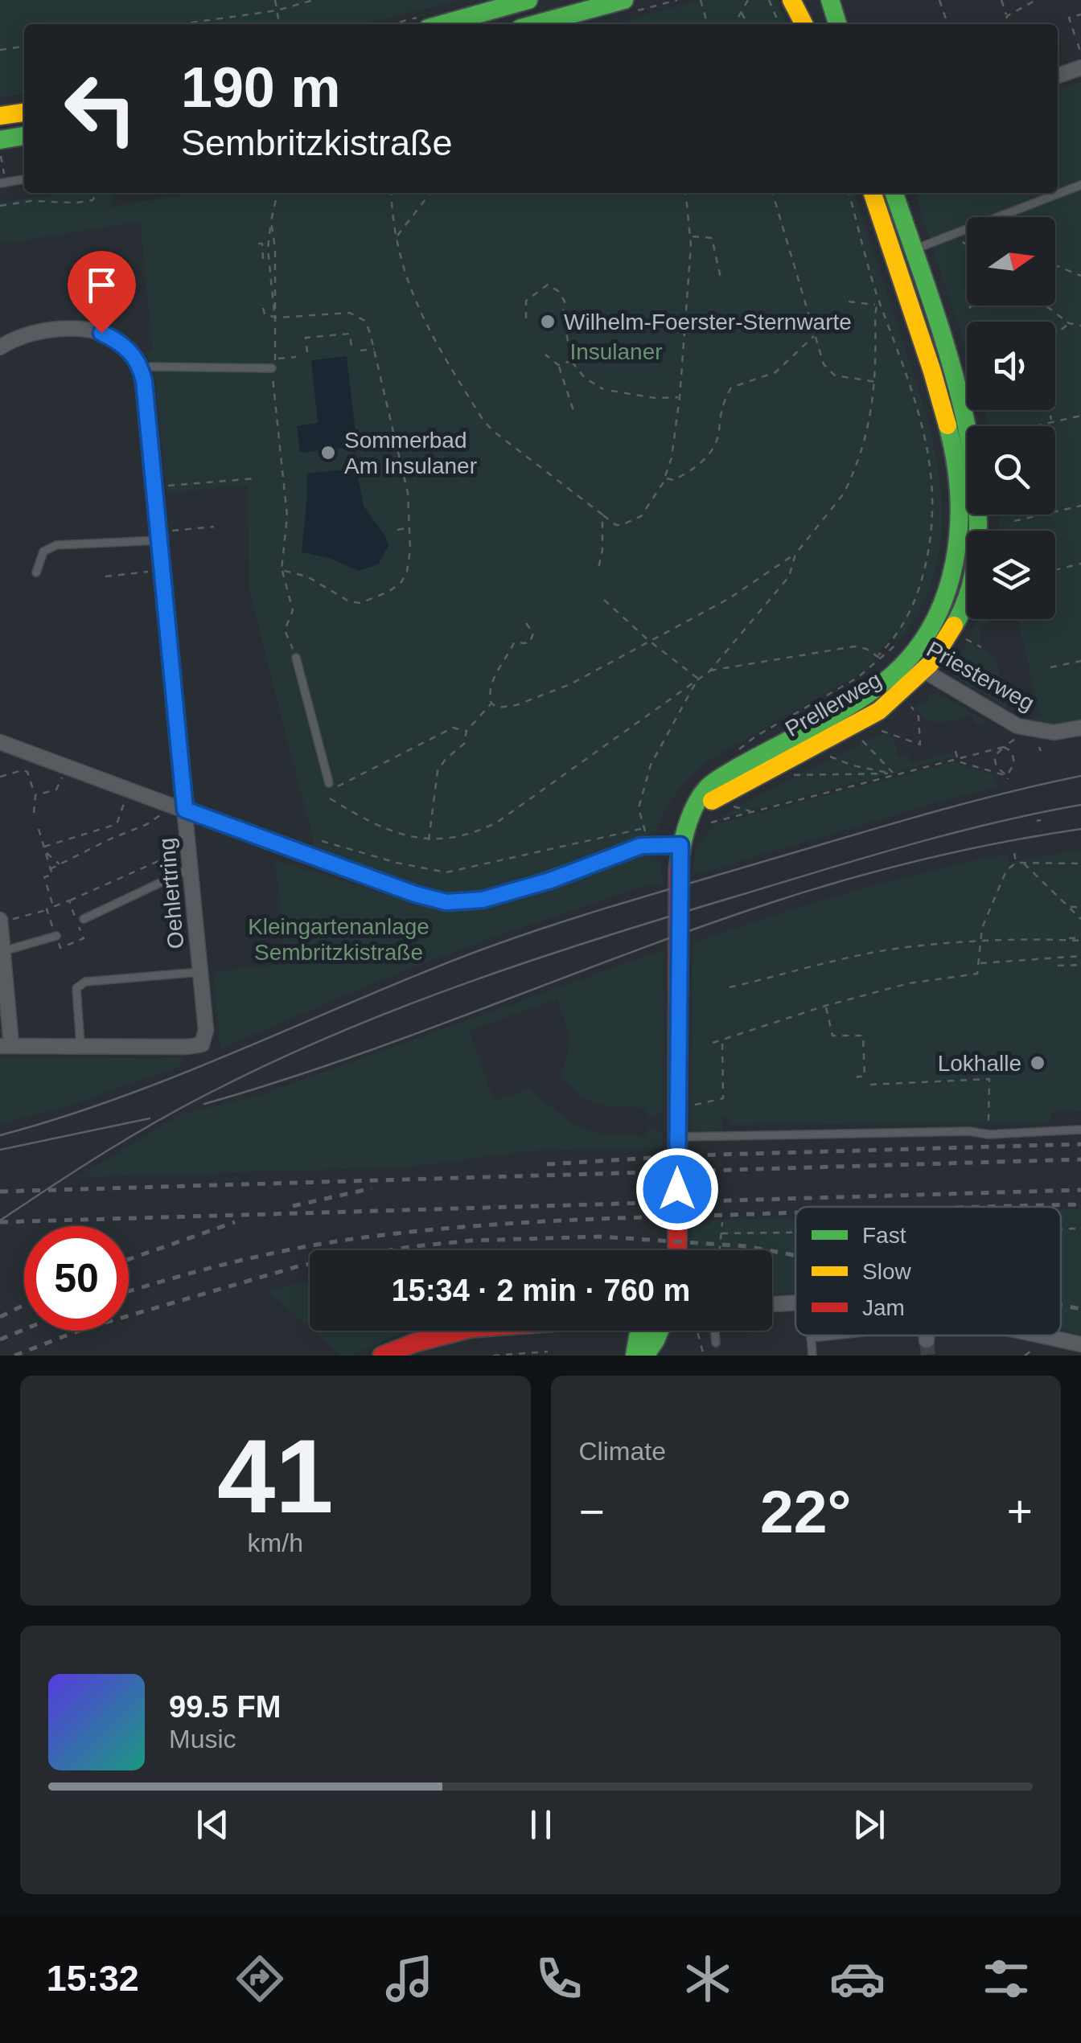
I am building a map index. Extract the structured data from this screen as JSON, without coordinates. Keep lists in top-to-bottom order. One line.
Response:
{"streets":{"main road":["Prellerweg"],"street":["Priesterweg","Oehlertring"]},"crossings":[["Priesterweg","Prellerweg"]],"parks":["Insulaner","Kleingartenanlage Sembritzkistraße"],"places":["Wilhelm-Foerster-Sternwarte","Sommerbad Am Insulaner","Lokhalle"],"legend":["Fast","Slow","Jam"],"north":"right","page":{"turn":["190 m","Sembritzkistraße"],"limit":"50","trip":"15:34 · 2 min · 760 m","tile":[["41","km/h"],"Climate"],"heat":["−","22°","+"],"song":["99.5 FM","Music"],"tabs":"15:32"}}
